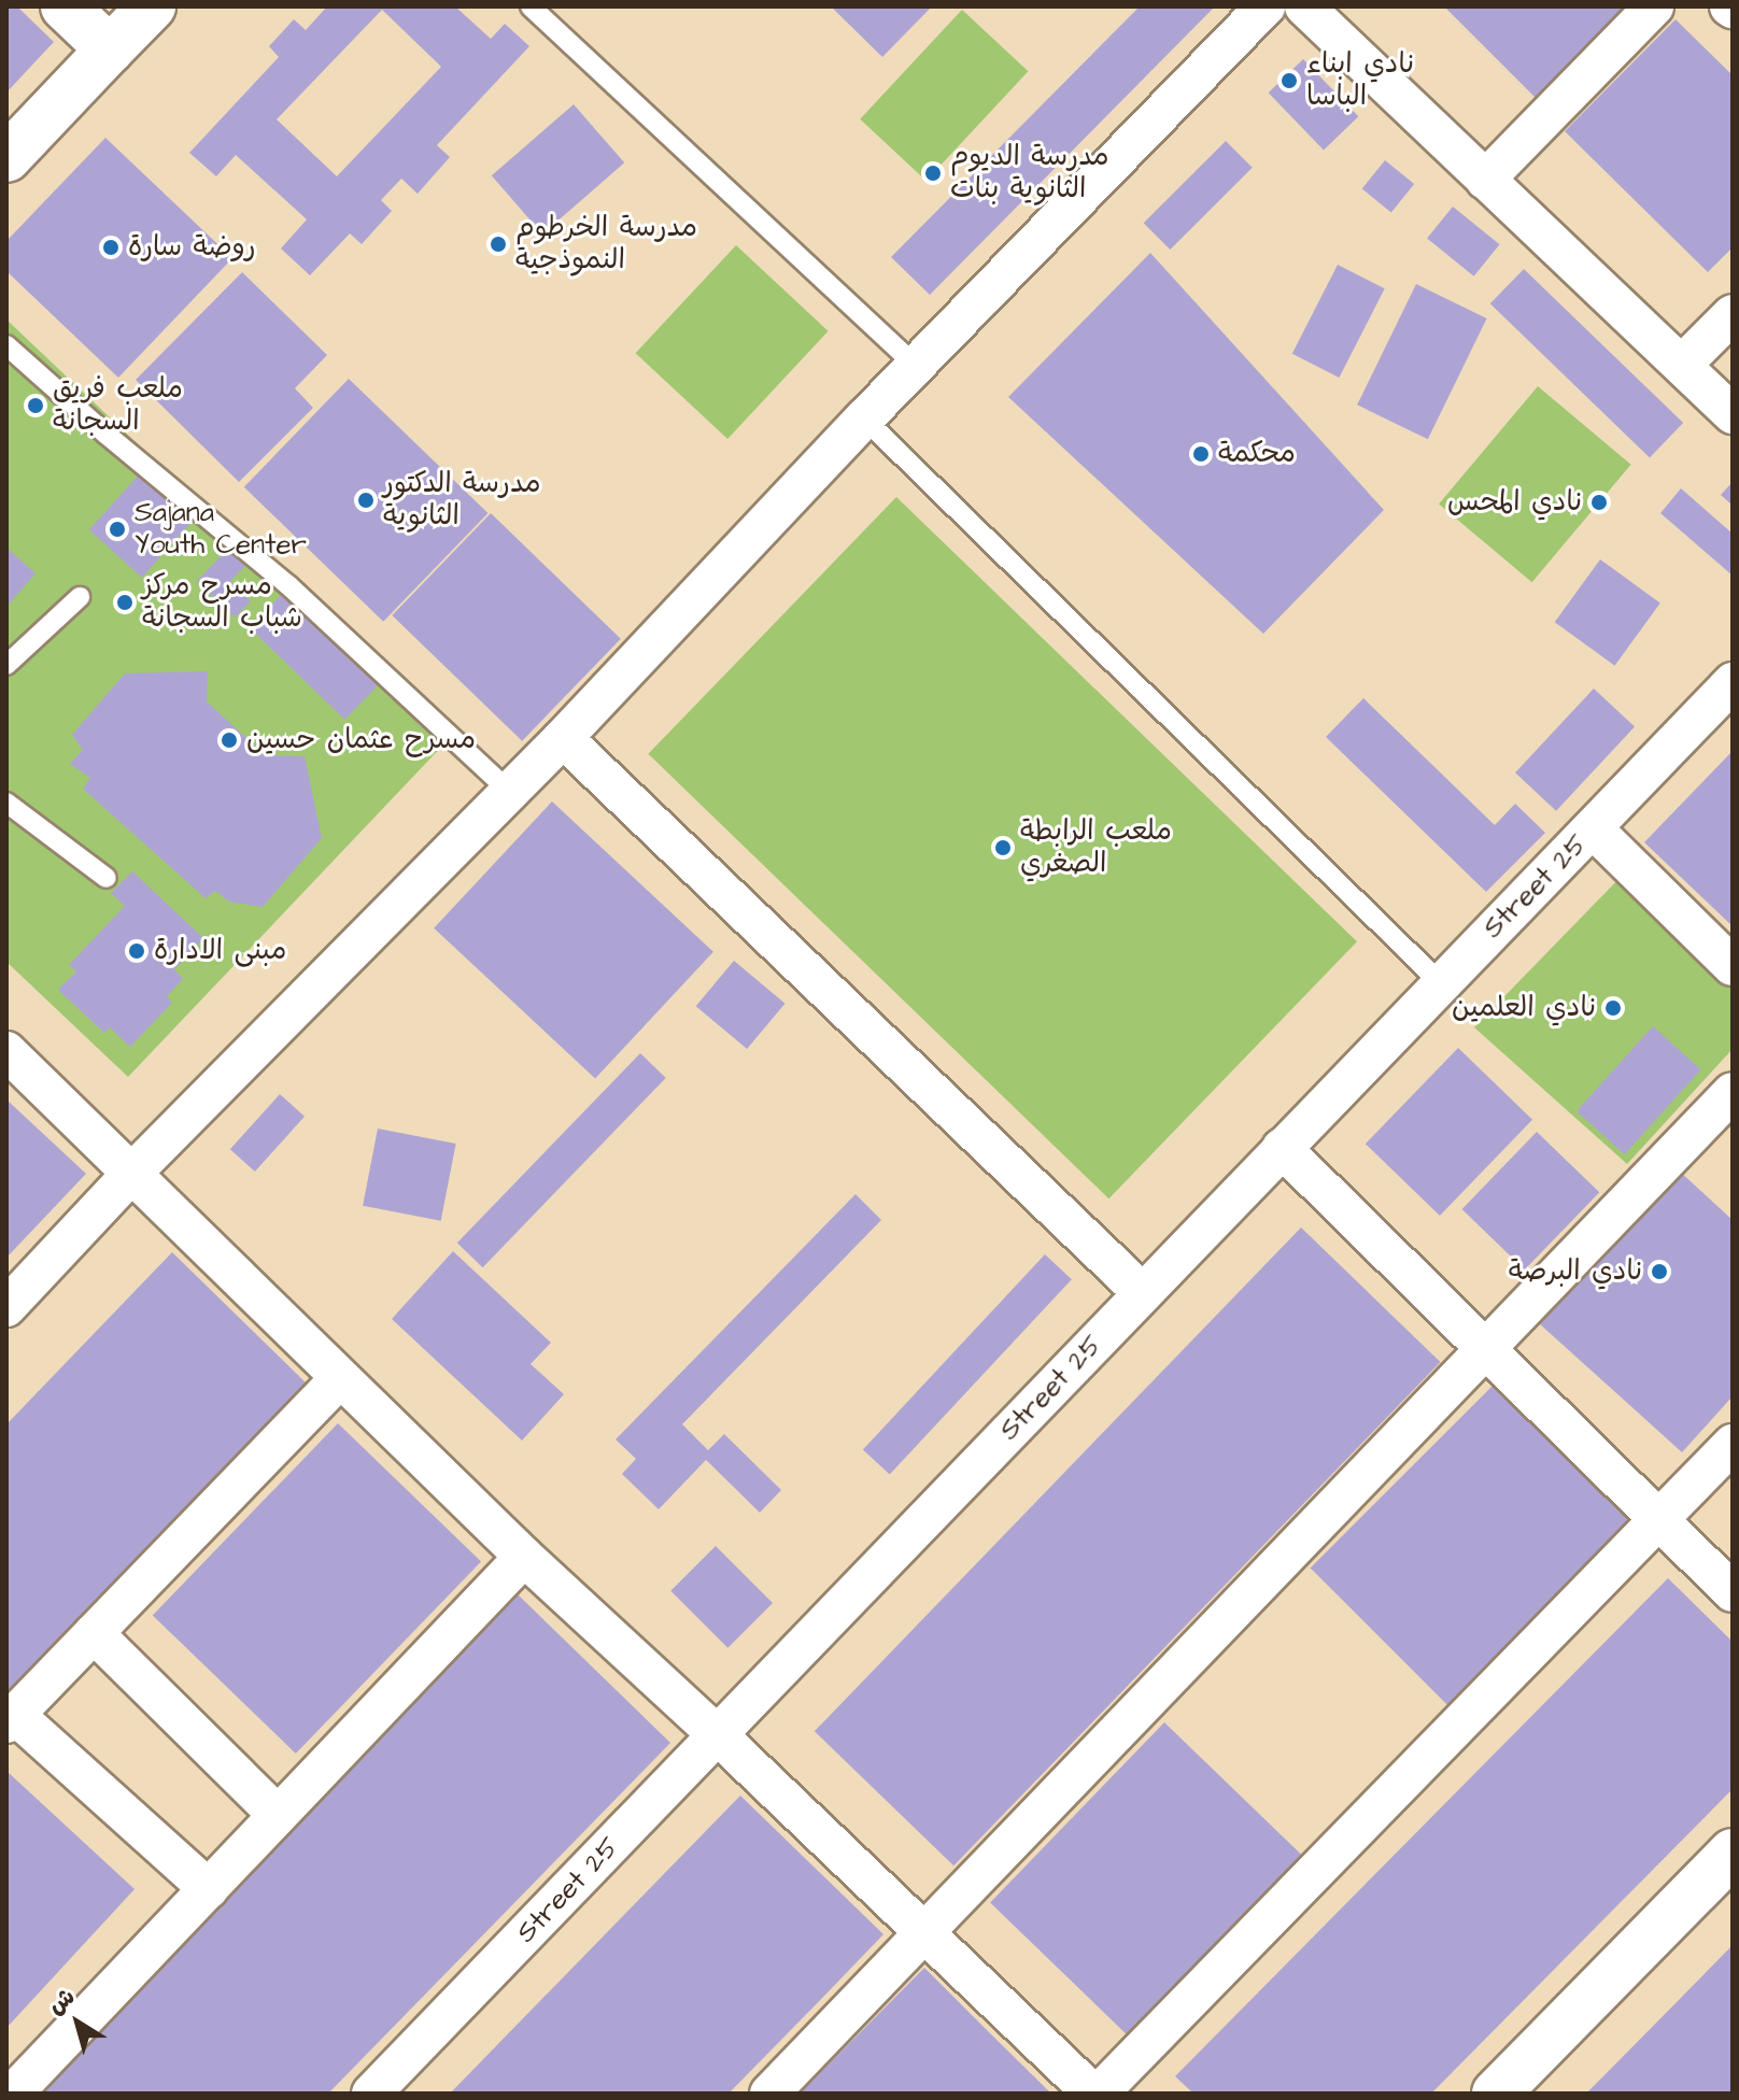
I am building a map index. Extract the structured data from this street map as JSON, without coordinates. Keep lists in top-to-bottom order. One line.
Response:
{"streets":{"street":["Street 25"]},"places":["نادي ابناء الباسا","مدرسة الديوم الثانوية بنات","مدرسة الخرطوم النموذجية","روضة سارة","ملعب فريق السجانة","محكمة","مدرسة الدكتور الثانوية","نادي المحس","Sajana Youth Center","مسرح مركز شباب السجانة","مسرح عثمان حسين","ملعب الرابطة الصغري","مبنى الادارة","نادي العلمين","نادي البرصة"],"north":"top left"}
